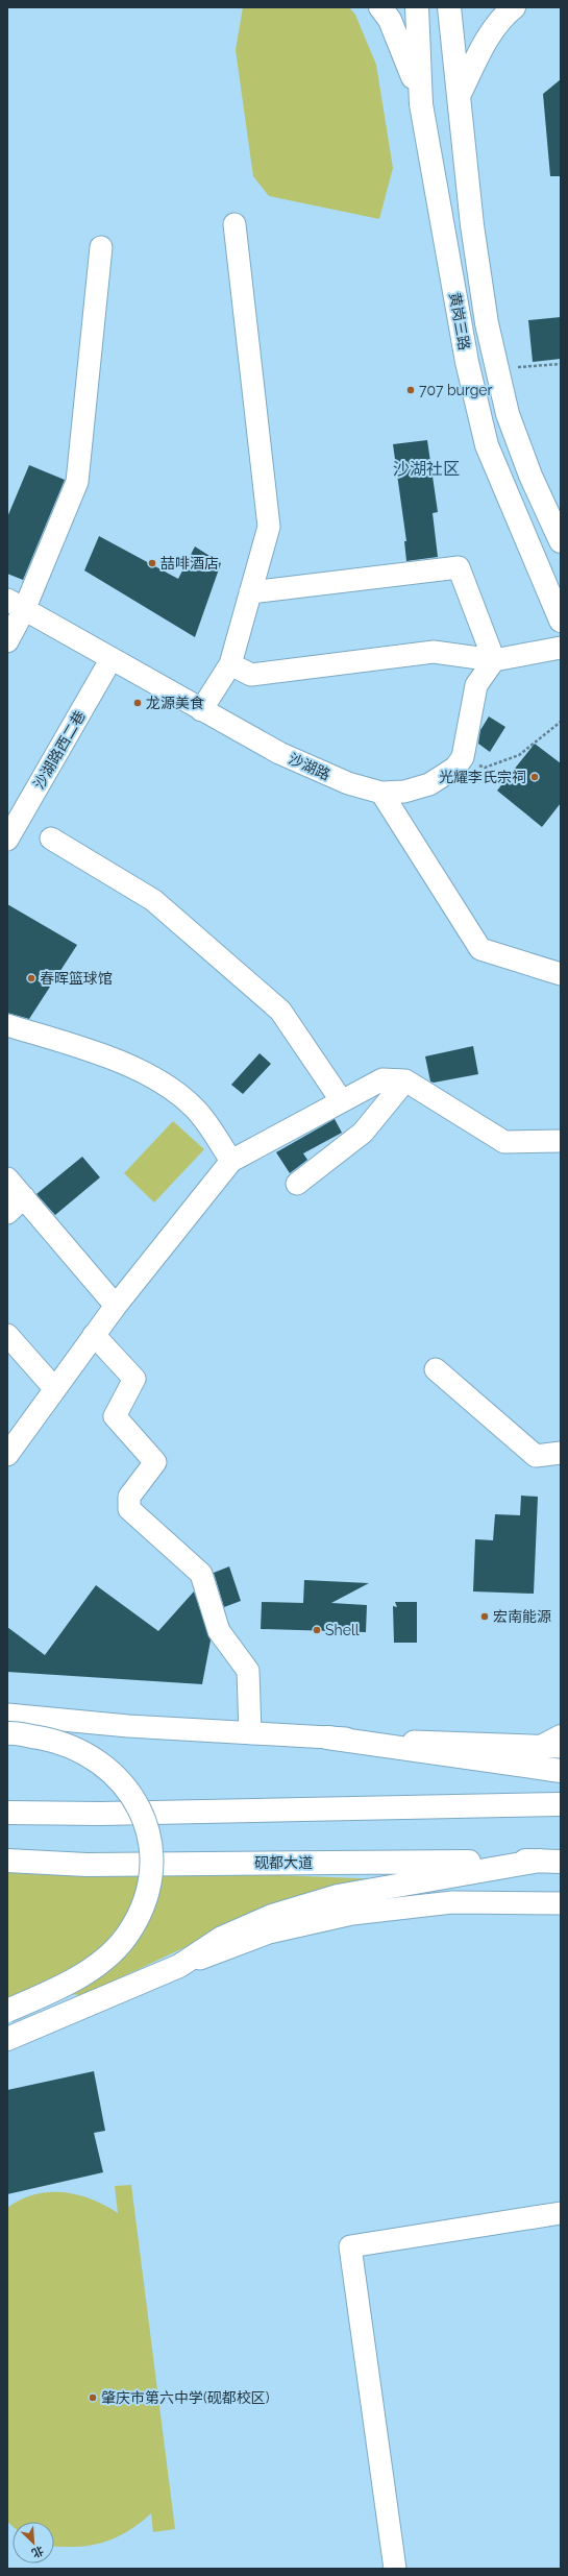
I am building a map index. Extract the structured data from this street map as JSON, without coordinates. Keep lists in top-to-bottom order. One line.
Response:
{"streets":{"main road":["黄岗三路","砚都大道"],"street":["沙湖路西二巷","沙湖路"]},"crossings":[["沙湖路西二巷","沙湖路"]],"districts":["沙湖社区"],"places":["707 burger","喆啡酒店","龙源美食","光耀李氏宗祠","春晖篮球馆","宏南能源","Shell","肇庆市第六中学(砚都校区)"],"north":"bottom right"}
